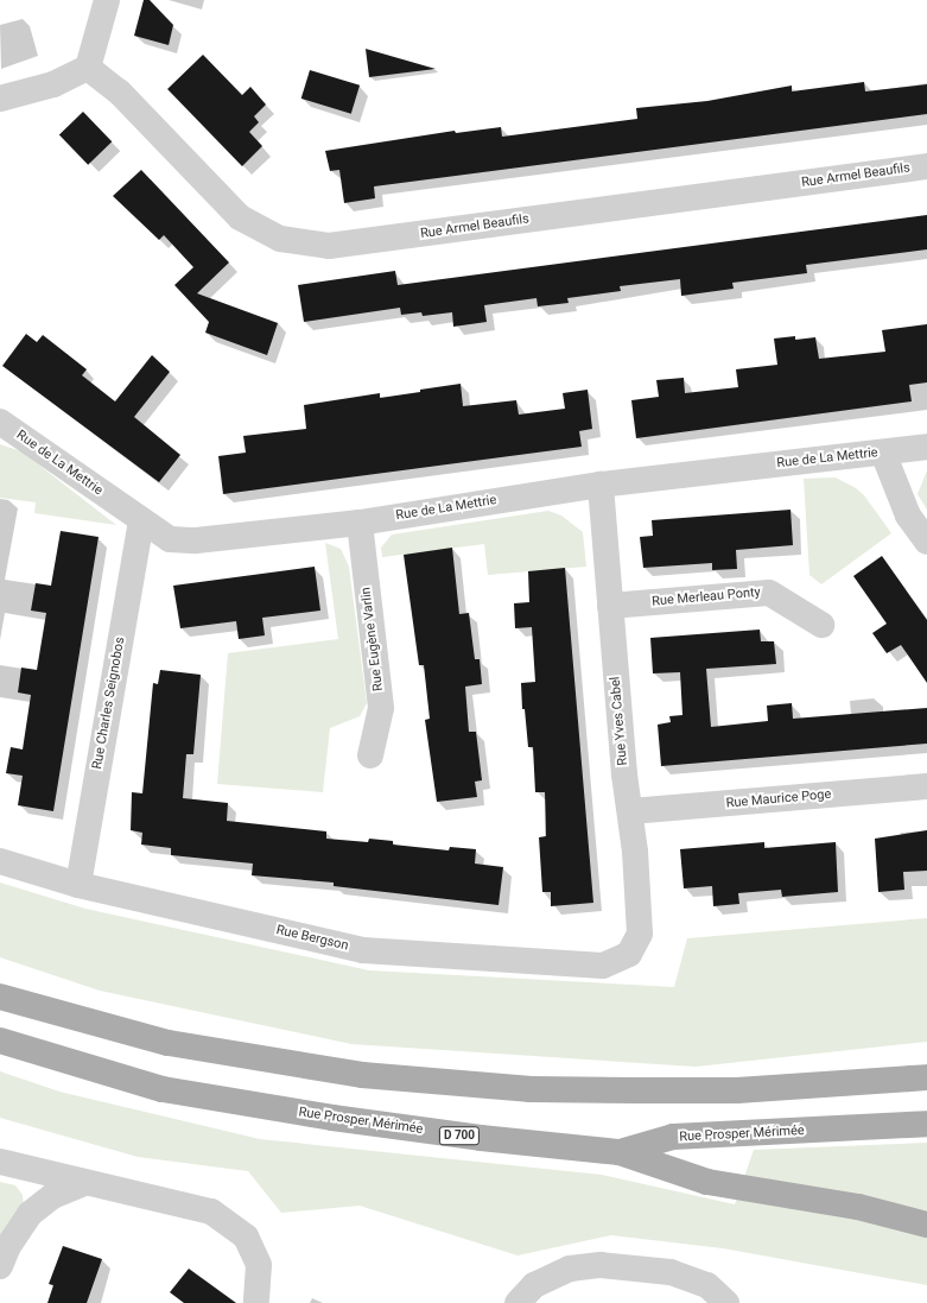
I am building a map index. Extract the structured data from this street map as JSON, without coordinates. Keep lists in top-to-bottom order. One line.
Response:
{"streets":{"main road":["Rue Prosper Mérimée","D 700"],"street":["Rue Armel Beaufils","Rue de La Mettrie","Rue Merleau Ponty","Rue Eugène Varlin","Rue Charles Seignobos","Rue Yves Cabel","Rue Maurice Poge","Rue Bergson"]},"crossings":[["Rue de La Mettrie","Rue Eugène Varlin"],["Rue de La Mettrie","Rue Charles Seignobos"],["Rue de La Mettrie","Rue Yves Cabel"],["Rue Merleau Ponty","Rue Yves Cabel"],["Rue Charles Seignobos","Rue Bergson"],["Rue Yves Cabel","Rue Maurice Poge"],["Rue Yves Cabel","Rue Bergson"]]}
